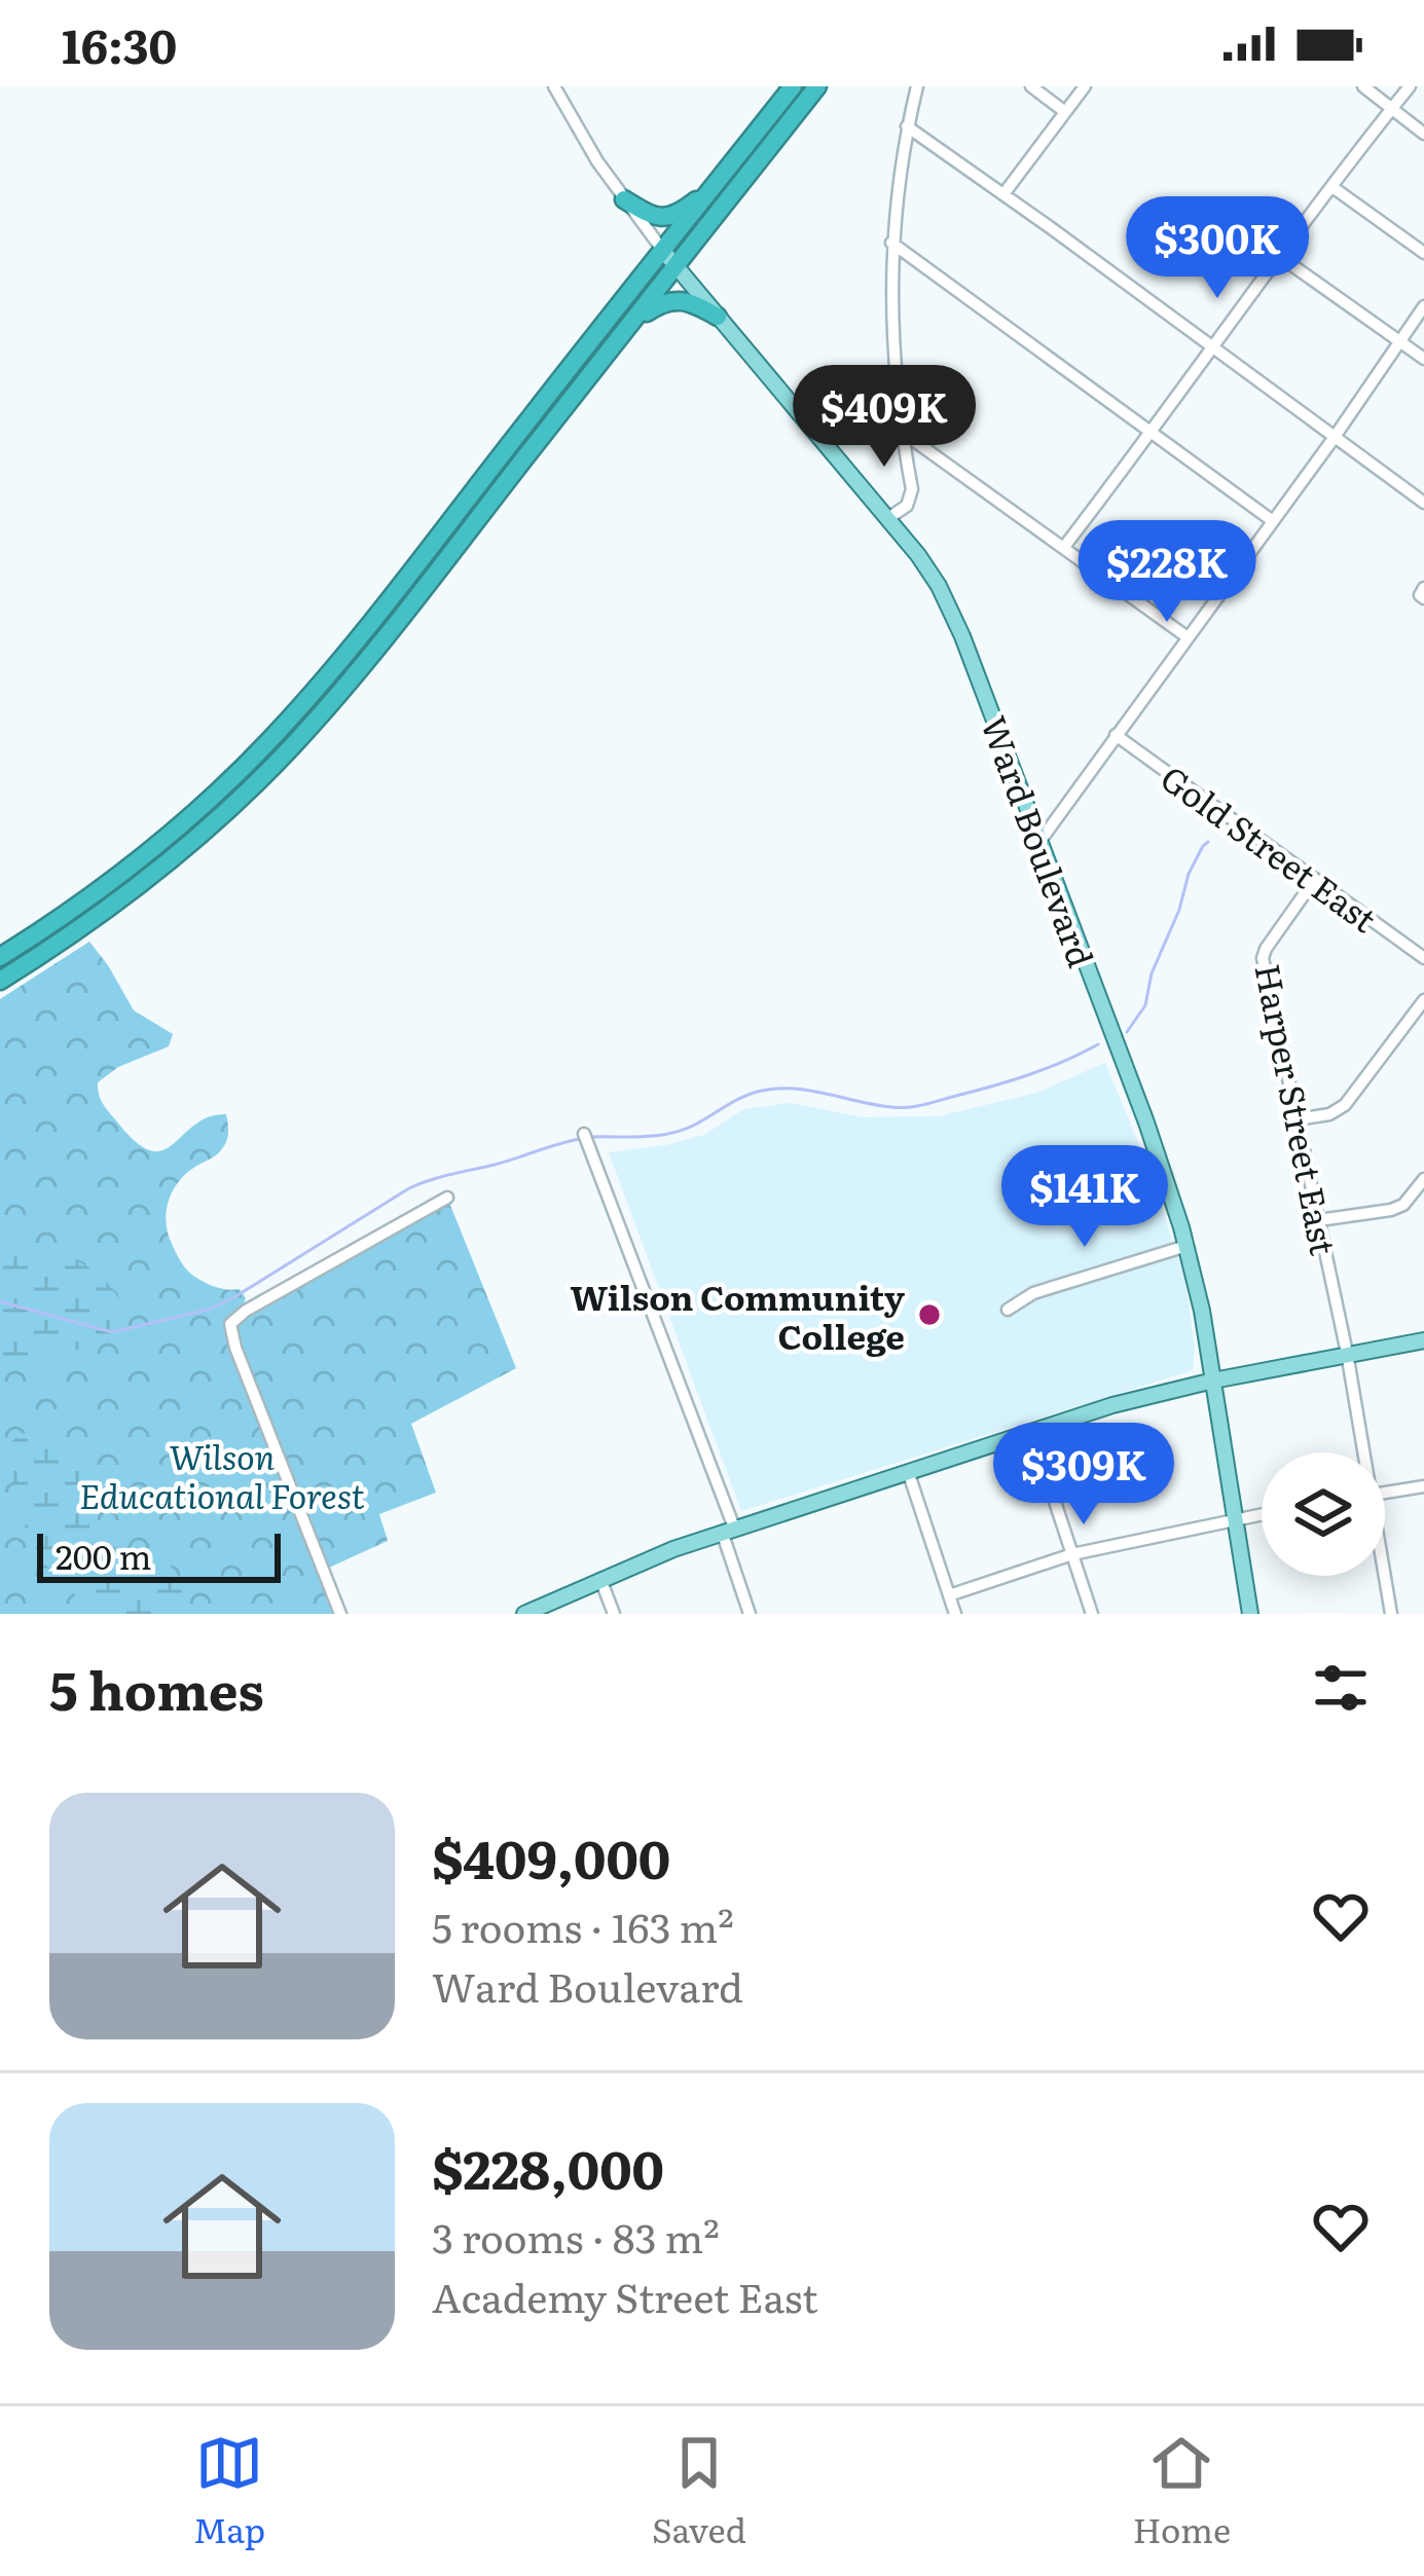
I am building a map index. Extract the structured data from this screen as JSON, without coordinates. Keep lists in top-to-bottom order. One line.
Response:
{"streets":{"main road":["Ward Boulevard"],"street":["Gold Street East","Harper Street East"]},"crossings":[["Gold Street East","Harper Street East"]],"parks":["Wilson Educational Forest"],"places":["Wilson Community College"],"scale_bar":"200 m","page":{"status":"16:30","price":["$300K","$409K","$228K","$141K","$309K"],"scale":"200 m","heading":"5 homes","list":[{"name":"$409,000","note":"5 rooms · 163 m² · Ward Boulevard"},{"name":"$228,000","note":"3 rooms · 83 m² · Academy Street East"}],"tabs":["Map","Saved","Home"]}}
